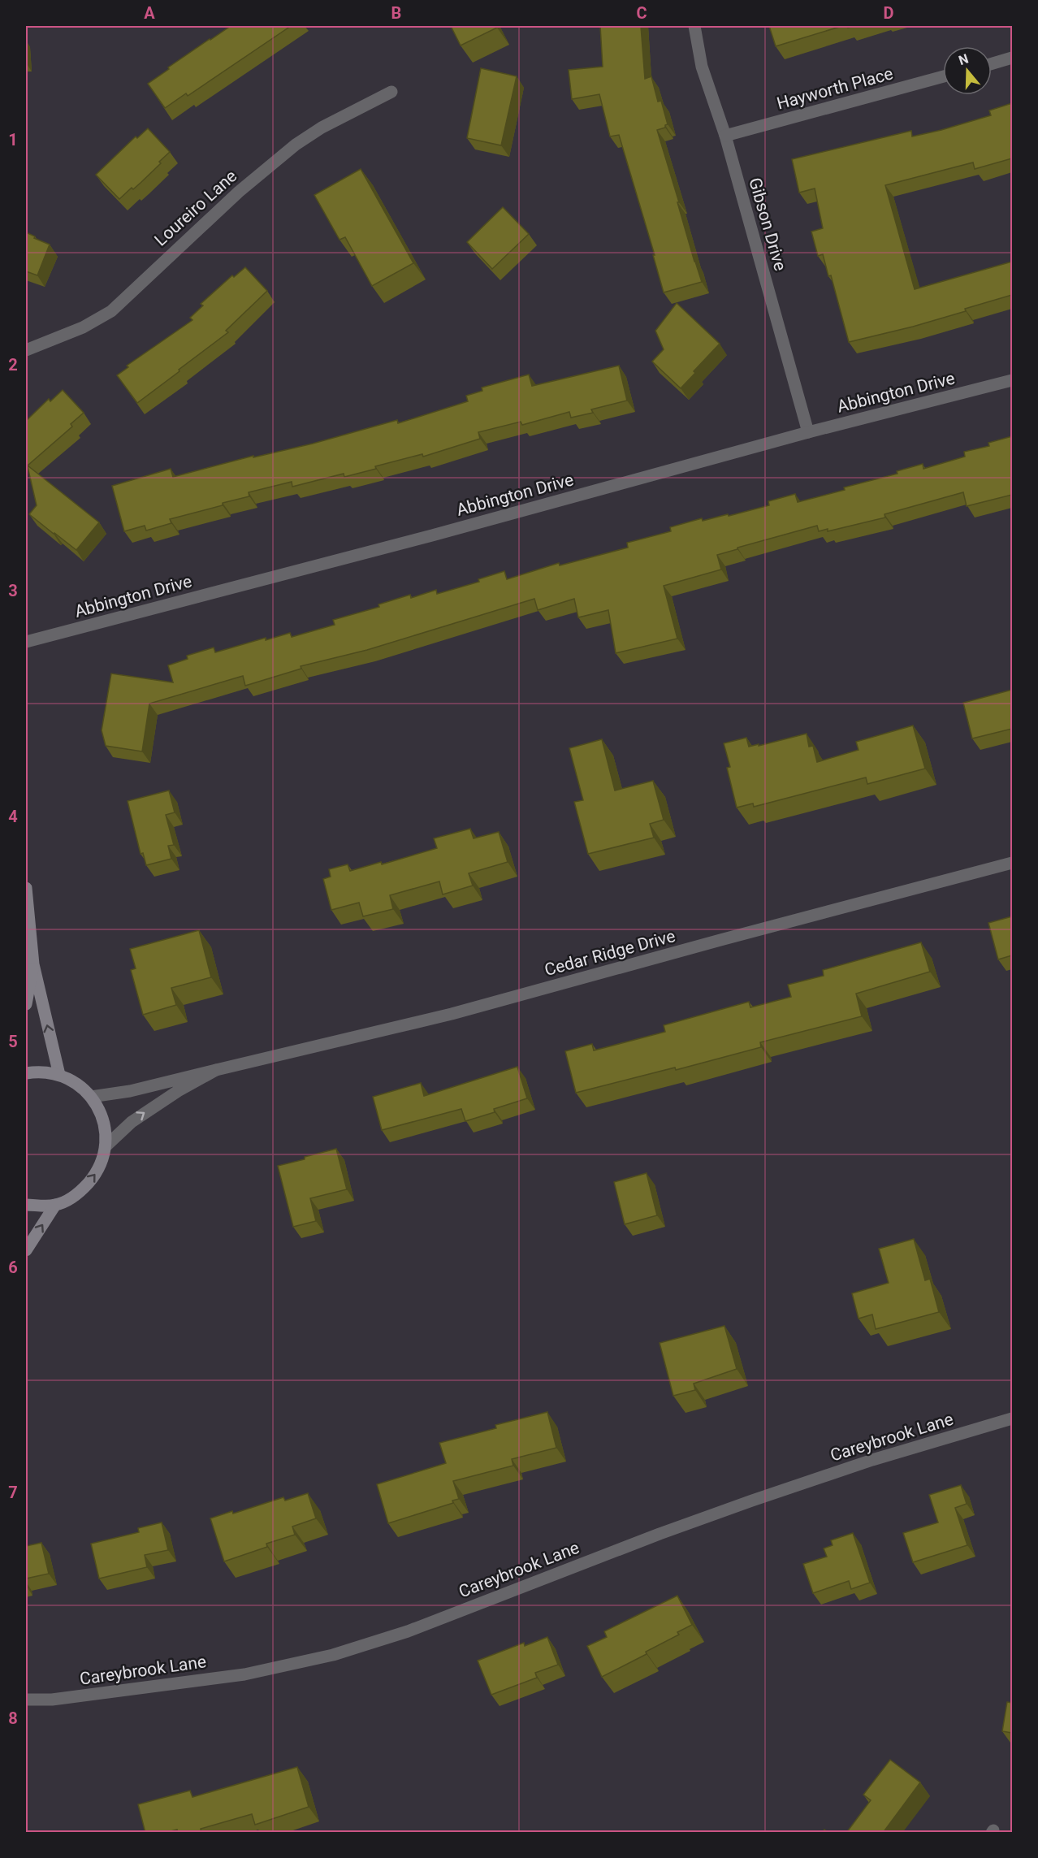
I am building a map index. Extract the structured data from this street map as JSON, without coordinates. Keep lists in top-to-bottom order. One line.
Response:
{"streets":{"street":["Hayworth Place","Loureiro Lane","Gibson Drive","Abbington Drive","Cedar Ridge Drive","Careybrook Lane"]},"crossings":[["Hayworth Place","Gibson Drive"],["Gibson Drive","Abbington Drive"]],"north":"top","grid":{"columns":["A","B","C","D"],"rows":["1","2","3","4","5","6","7","8"]}}
